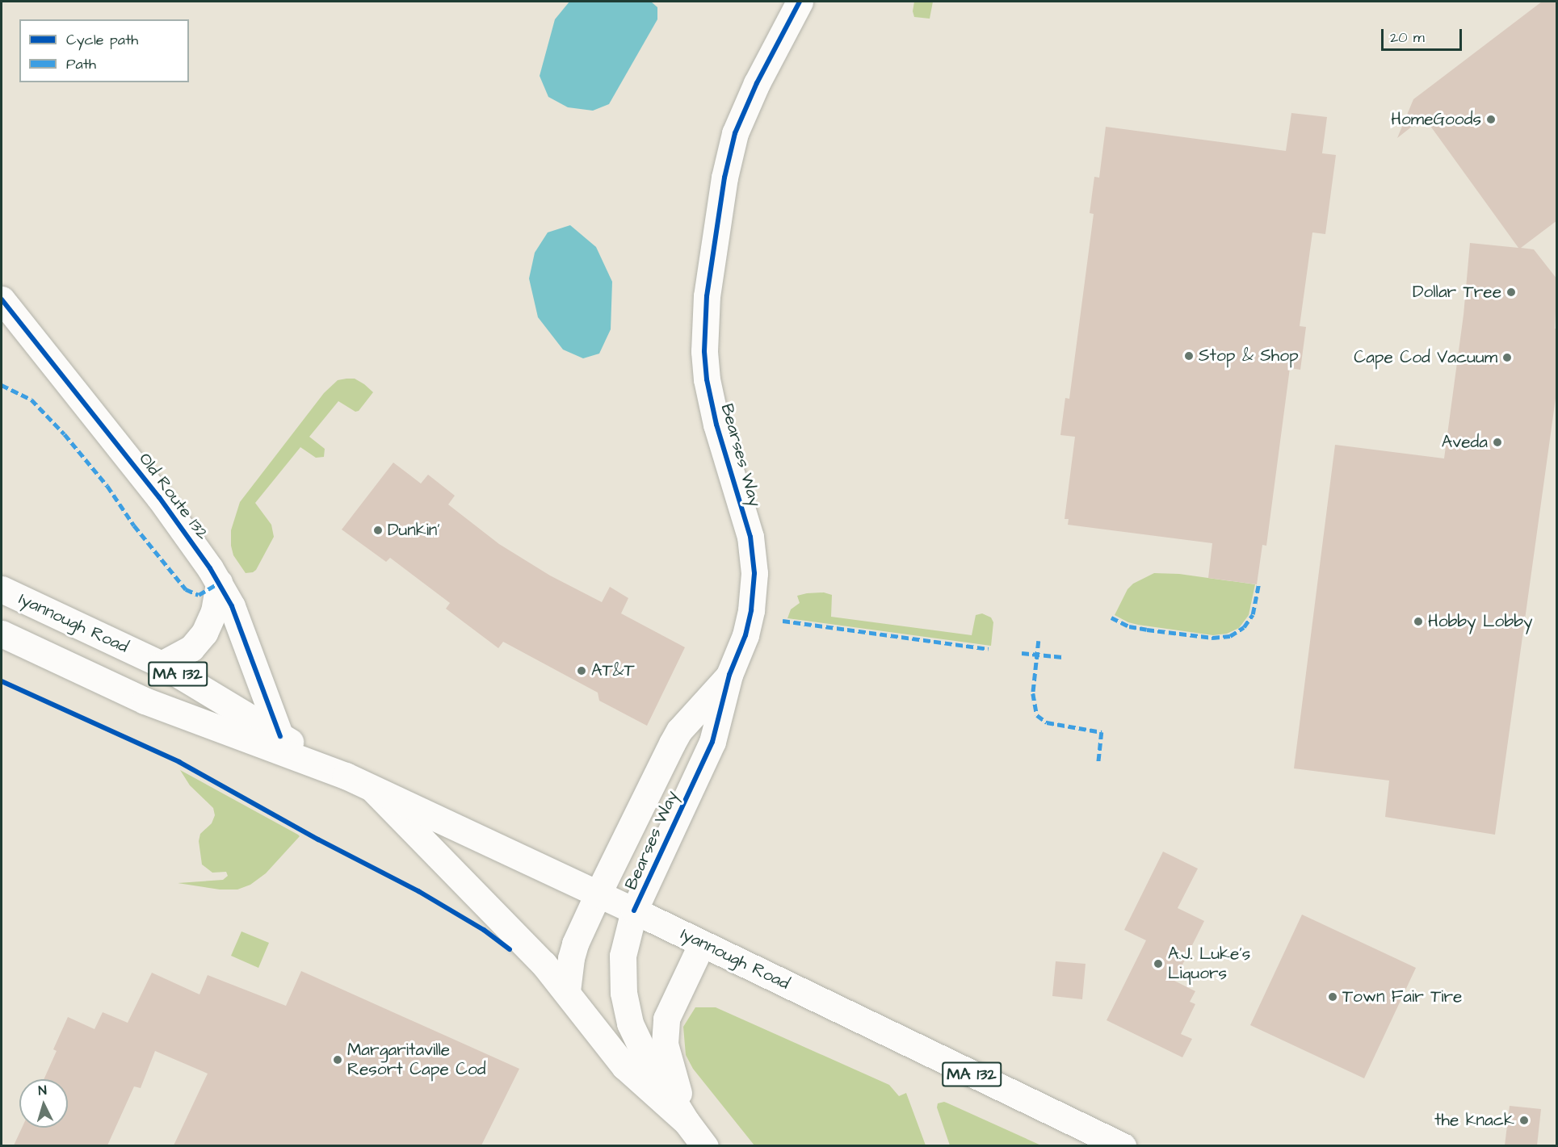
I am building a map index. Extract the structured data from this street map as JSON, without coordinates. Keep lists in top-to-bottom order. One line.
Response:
{"streets":{"main road":["Bearses Way","Old Route 132","Iyannough Road","MA 132"]},"crossings":[["Bearses Way","Iyannough Road"],["Old Route 132","Iyannough Road"]],"places":["HomeGoods","Dollar Tree","Stop & Shop","Cape Cod Vacuum","Aveda","Dunkin'","Hobby Lobby","AT&T","A.J. Luke's Liquors","Town Fair Tire","Margaritaville Resort Cape Cod","the knack"],"legend":["Cycle path","Path"],"scale_bar":"20 m","north":"top"}
